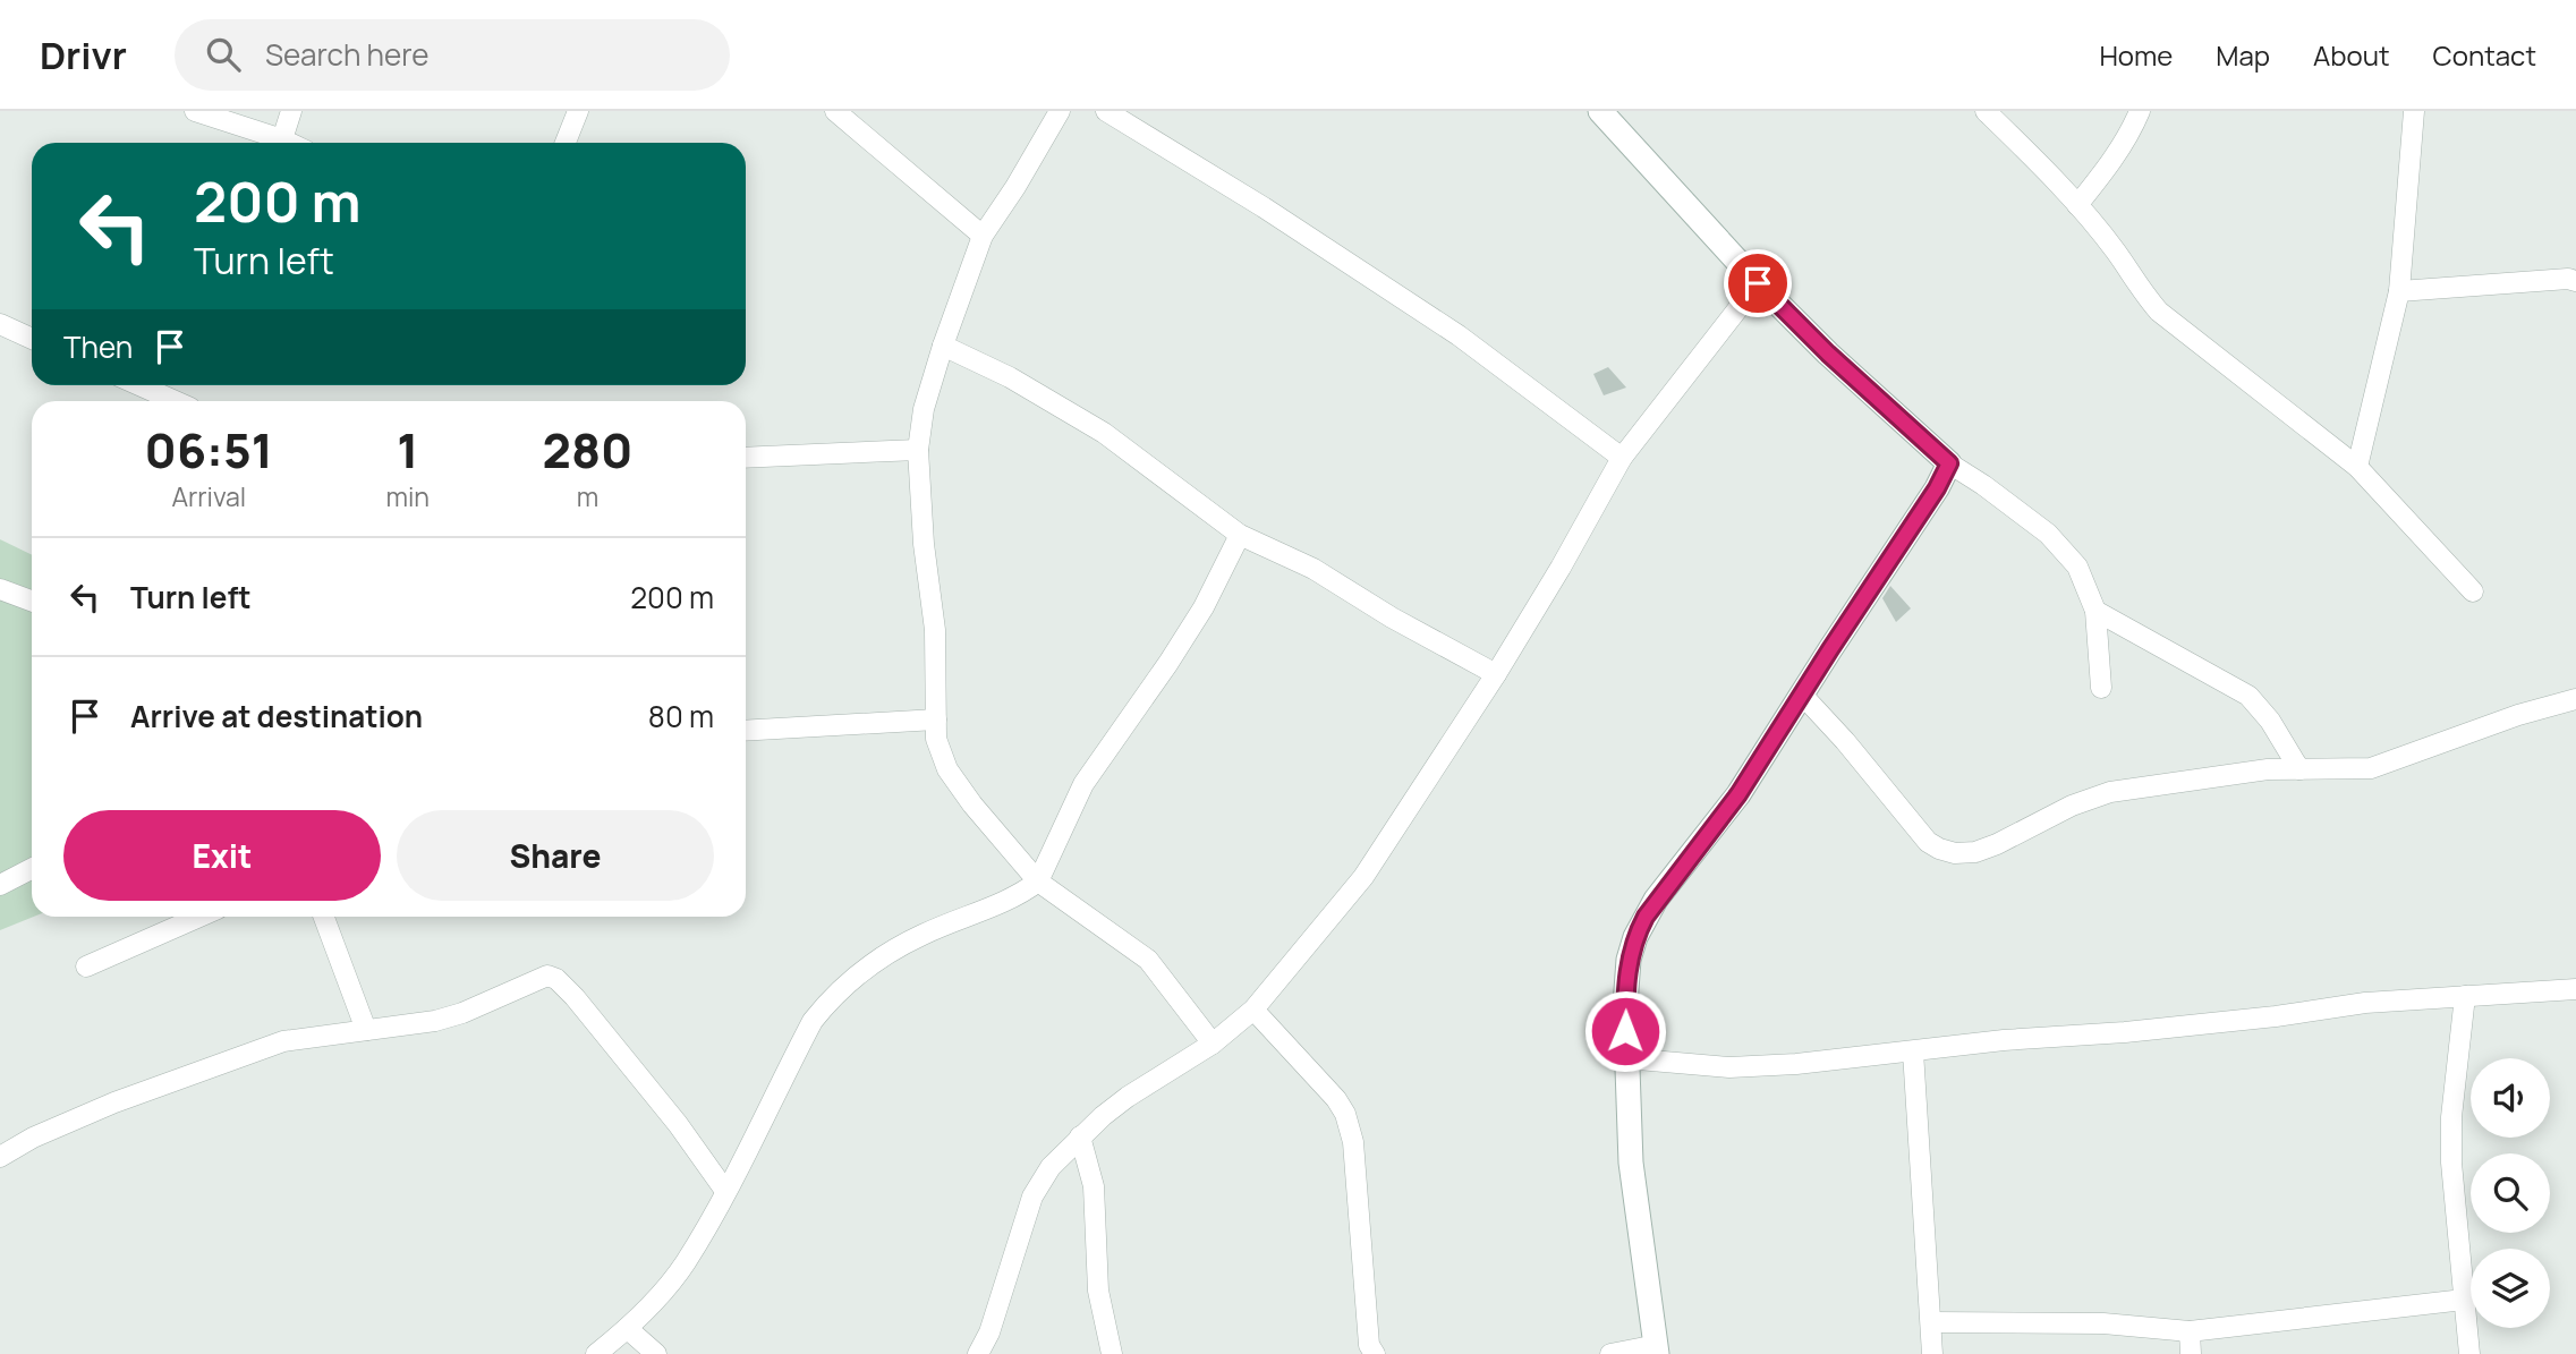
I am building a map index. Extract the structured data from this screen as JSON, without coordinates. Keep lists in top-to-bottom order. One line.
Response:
{"page":{"header":"Drivr","search":"Search here","nav":["Home","Map","About","Contact"],"turn":["200 m","Turn left"],"then":"Then","eta":["06:51","Arrival","1","min","280","m"],"list":[{"name":"Turn left","value":"200 m"},{"name":"Arrive at destination","value":"80 m"}],"buttons":["Exit","Share"]}}
